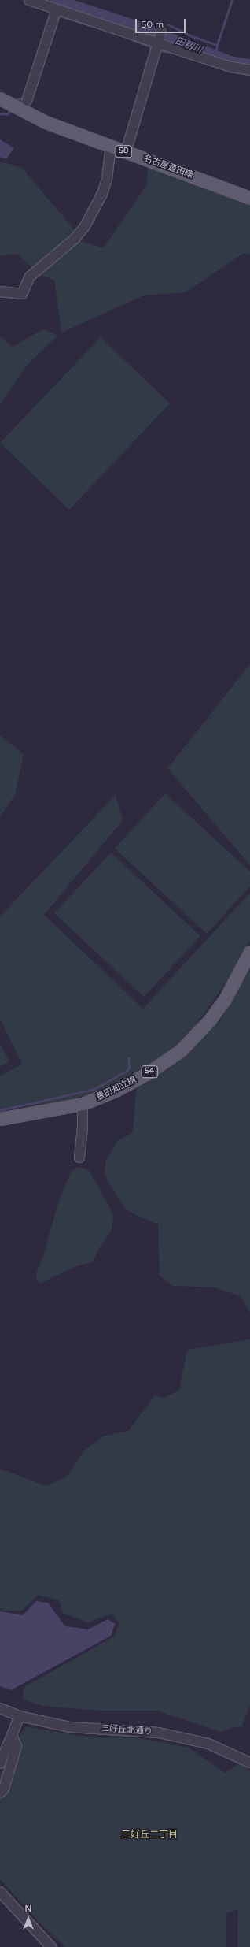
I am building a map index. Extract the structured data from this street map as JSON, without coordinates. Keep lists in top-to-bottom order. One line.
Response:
{"streets":{"main road":["58","名古屋豊田線","54","豊田知立線"],"street":["三好丘北通り"]},"districts":["三好丘二丁目"],"water":["田籾川"],"scale_bar":"50 m","north":"top"}
